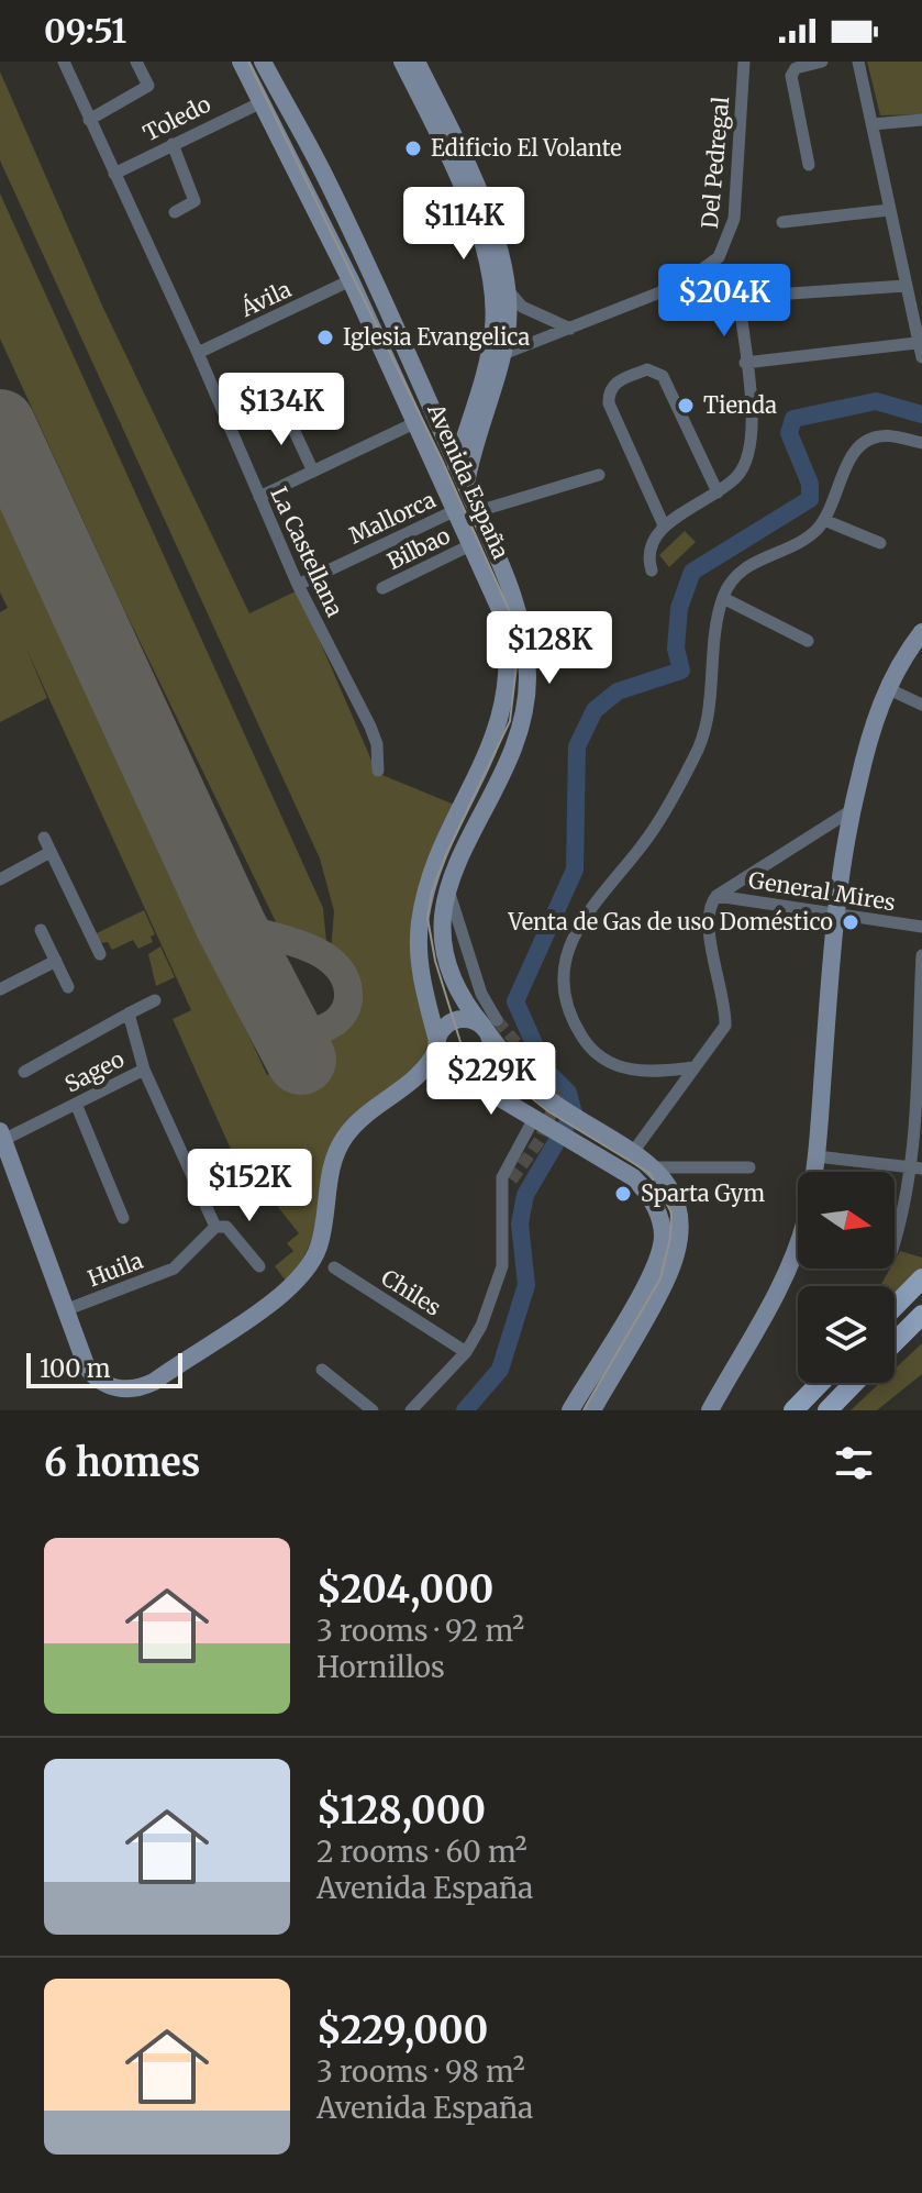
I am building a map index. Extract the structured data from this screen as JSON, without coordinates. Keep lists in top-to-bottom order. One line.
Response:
{"streets":{"main road":["Avenida España"],"street":["Toledo","Del Pedregal","Ávila","Mallorca","Bilbao","La Castellana","General Mires","Sageo","Huila","Chiles"]},"crossings":[["Toledo","Avenida España"],["Toledo","La Castellana"],["Ávila","Avenida España"],["Ávila","La Castellana"],["Avenida España","Mallorca"],["Avenida España","Bilbao"],["Mallorca","La Castellana"],["Sageo","Huila"]],"places":["Edificio El Volante","Iglesia Evangelica","Tienda","Venta de Gas de uso Doméstico","Sparta Gym"],"scale_bar":"100 m","north":"right","page":{"status":"09:51","price":["$114K","$204K","$134K","$128K","$229K","$152K"],"scale":"100 m","heading":"6 homes","list":[{"name":"$204,000","note":"3 rooms · 92 m² · Hornillos"},{"name":"$128,000","note":"2 rooms · 60 m² · Avenida España"},{"name":"$229,000","note":"3 rooms · 98 m² · Avenida España"}]}}
